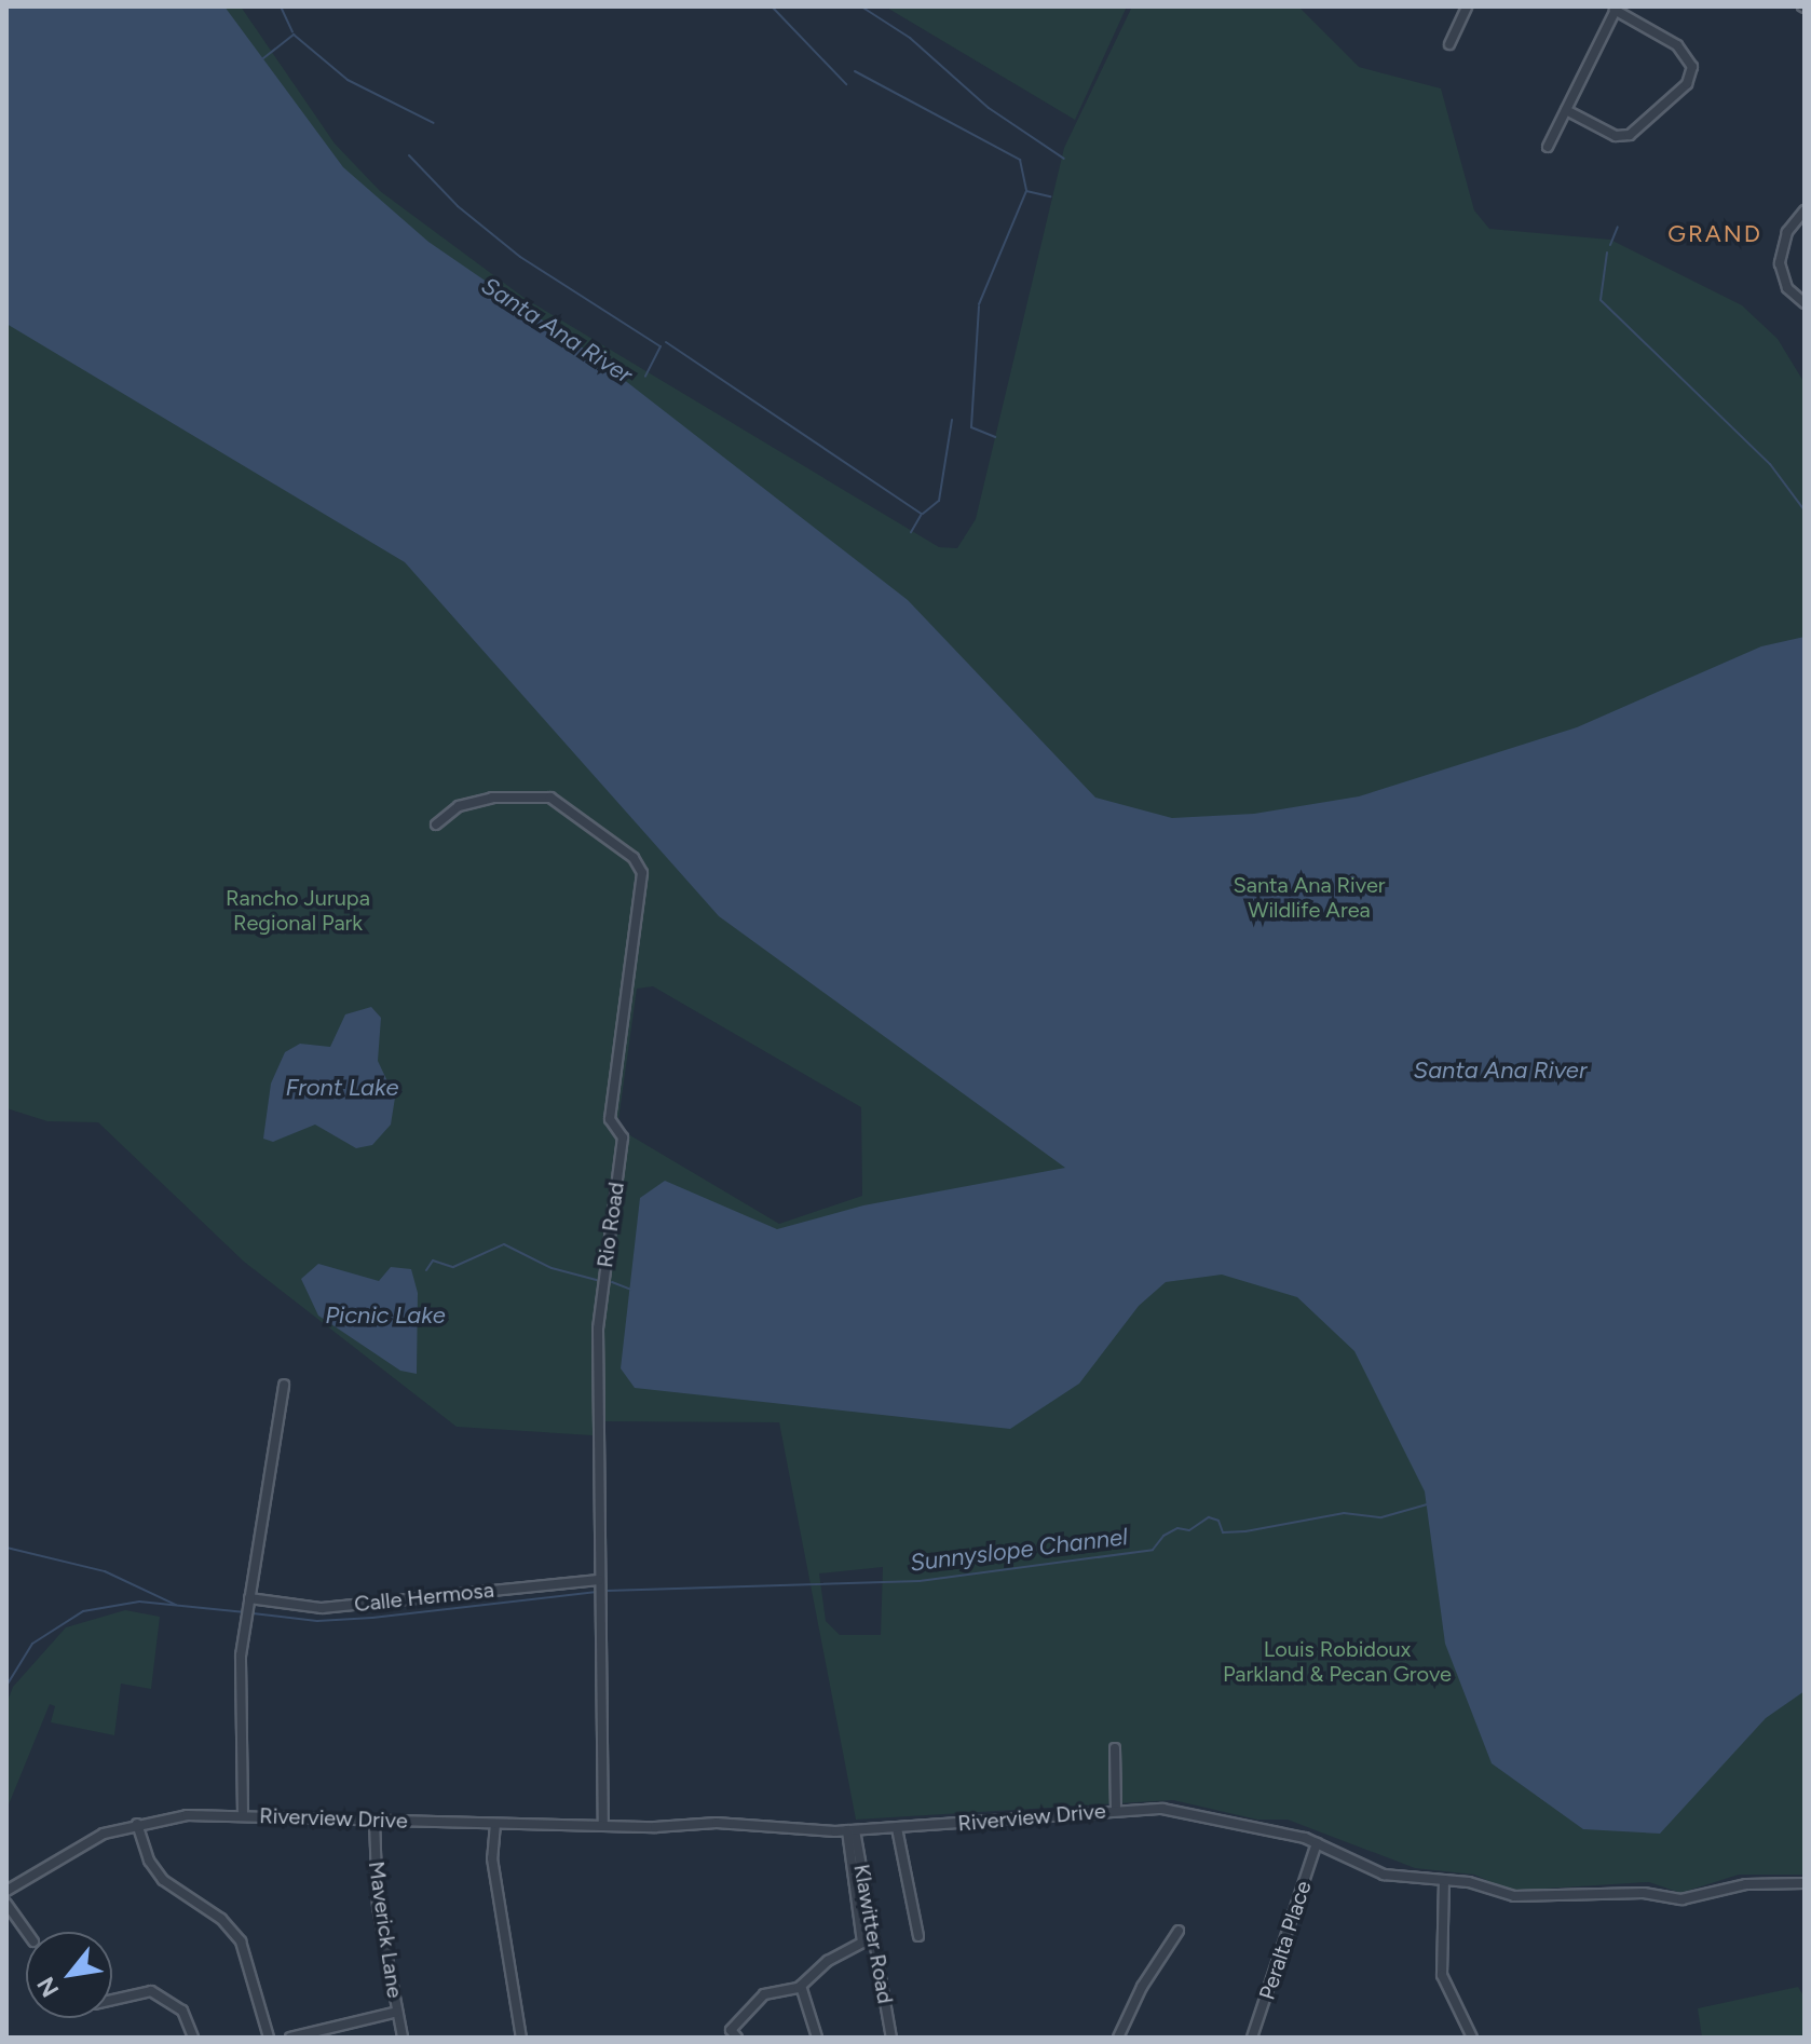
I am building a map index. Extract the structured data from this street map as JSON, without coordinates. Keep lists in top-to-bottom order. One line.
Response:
{"streets":{"street":["Rio Road","Calle Hermosa","Riverview Drive","Maverick Lane","Klawitter Road","Peralta Place"]},"crossings":[["Rio Road","Calle Hermosa"],["Rio Road","Riverview Drive"],["Calle Hermosa","Riverview Drive"],["Riverview Drive","Maverick Lane"],["Riverview Drive","Klawitter Road"],["Riverview Drive","Peralta Place"]],"districts":["GRAND"],"water":["Santa Ana River","Front Lake","Picnic Lake","Sunnyslope Channel"],"parks":["Santa Ana River Wildlife Area","Rancho Jurupa Regional Park","Louis Robidoux Parkland & Pecan Grove"],"north":"bottom left"}
